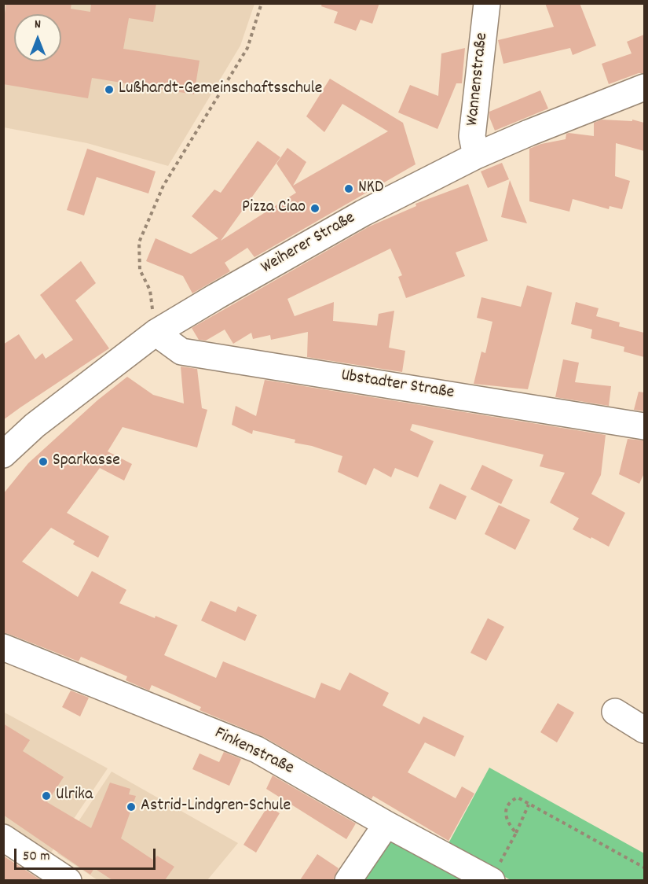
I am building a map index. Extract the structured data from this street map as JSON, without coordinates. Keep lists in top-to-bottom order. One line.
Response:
{"streets":{"street":["Wannenstraße","Weiherer Straße","Ubstadter Straße","Finkenstraße"]},"crossings":[["Wannenstraße","Weiherer Straße"],["Weiherer Straße","Ubstadter Straße"]],"places":["Lußhardt-Gemeinschaftsschule","NKD","Pizza Ciao","Sparkasse","Ulrika","Astrid-Lindgren-Schule"],"scale_bar":"50 m","north":"top"}
